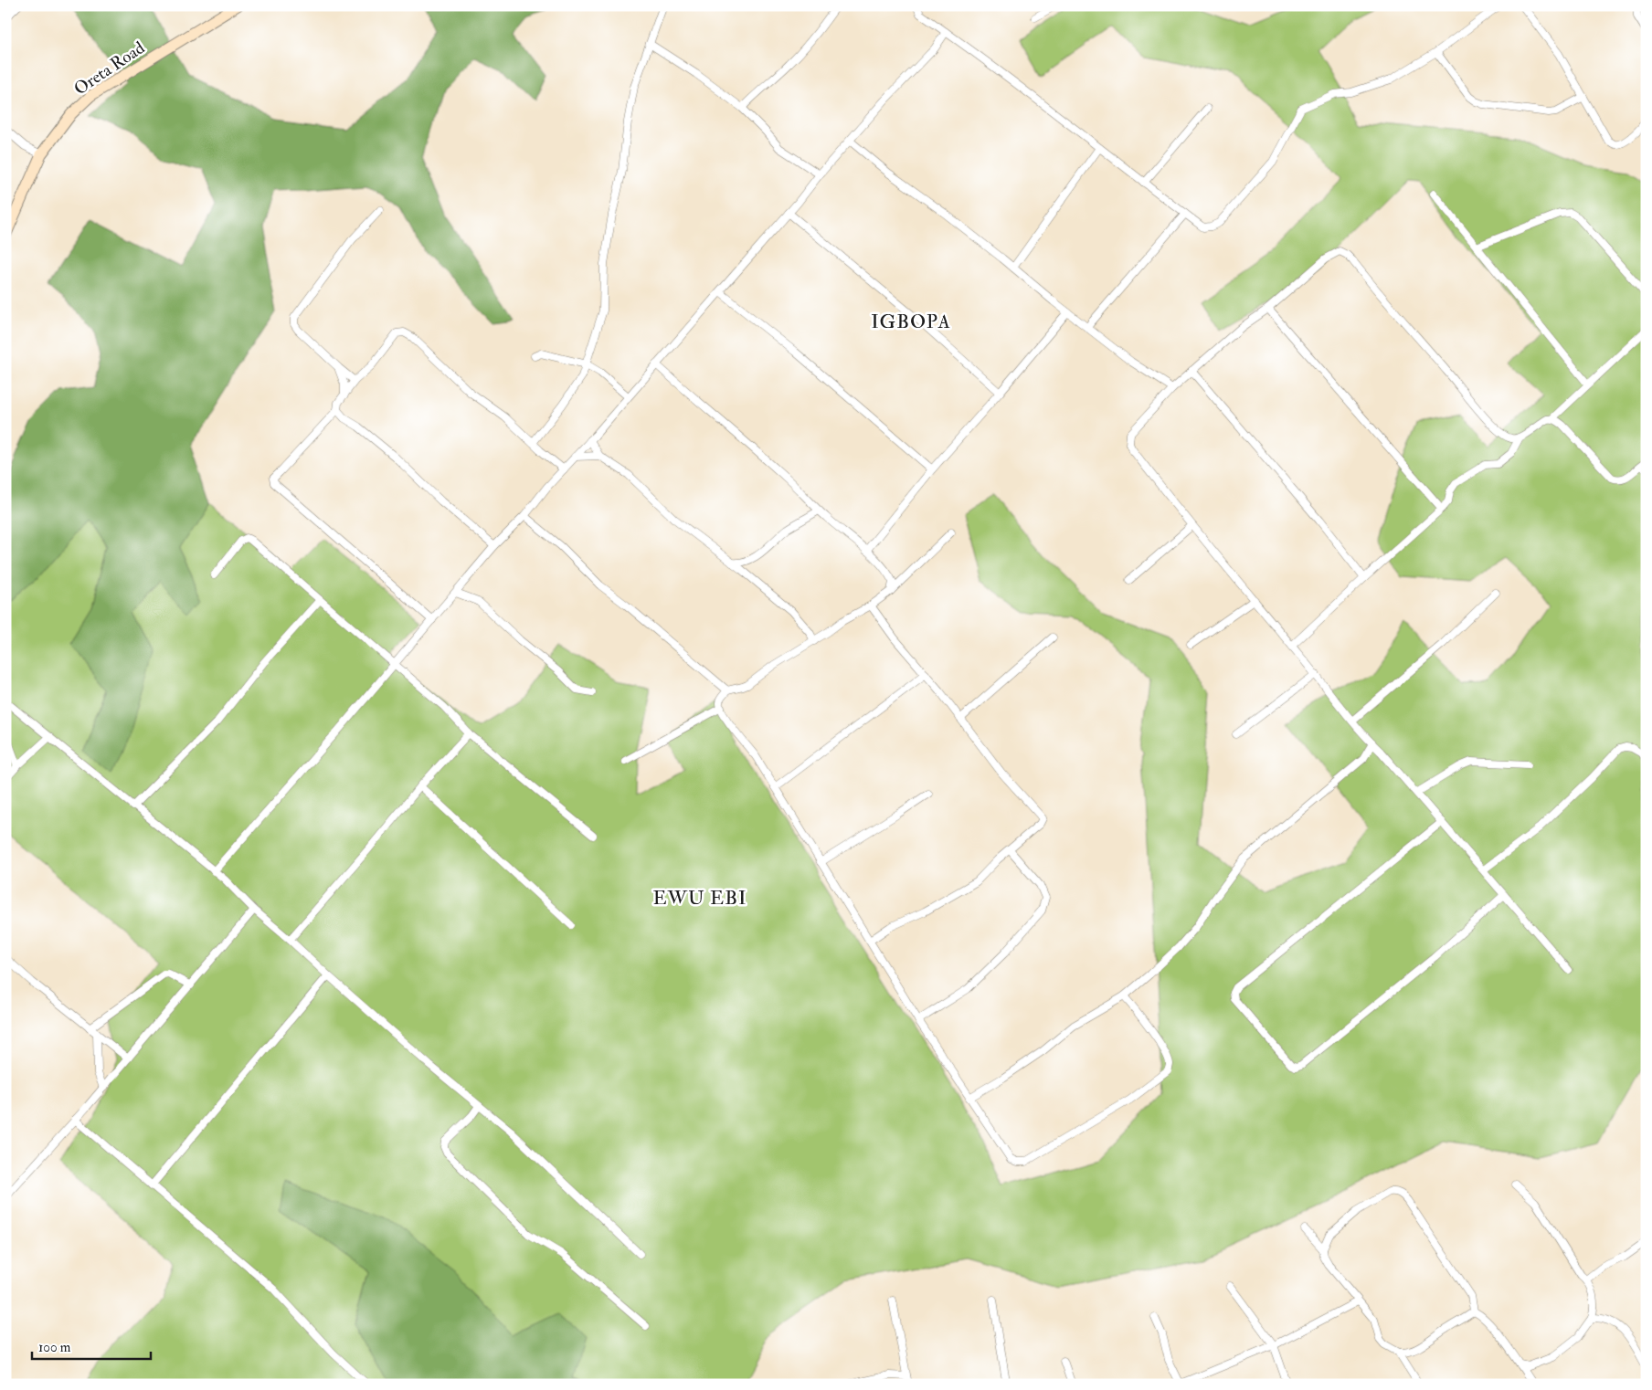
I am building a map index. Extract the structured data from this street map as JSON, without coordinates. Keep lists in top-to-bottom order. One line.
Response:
{"streets":{"street":["Oreta Road"]},"districts":["IGBOPA","EWU EBI"],"scale_bar":"100 m"}
